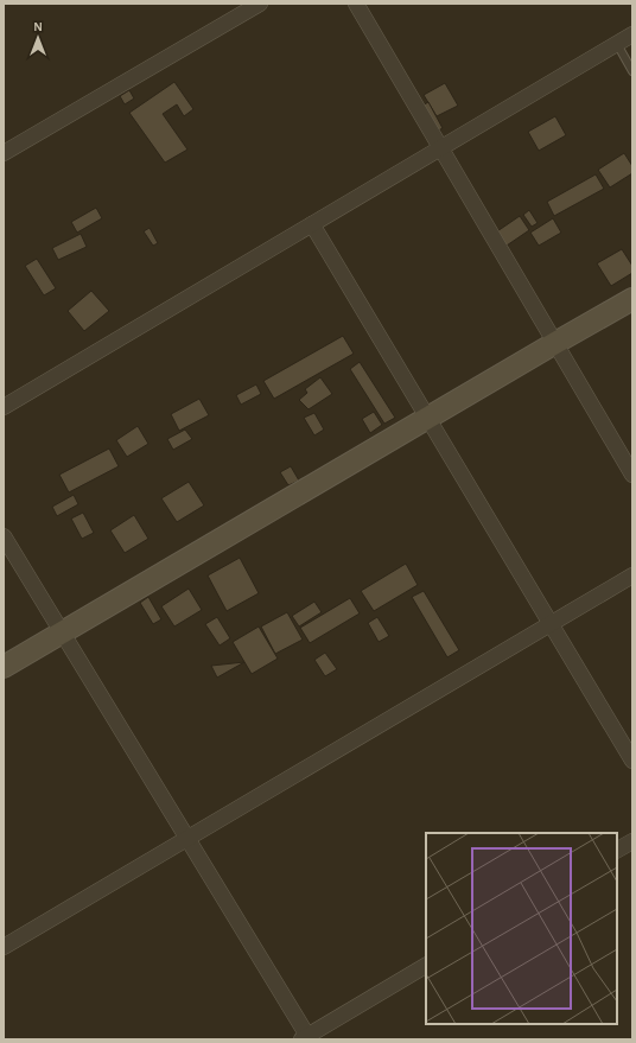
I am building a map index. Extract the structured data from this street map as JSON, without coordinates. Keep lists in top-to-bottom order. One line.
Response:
{"north":"top"}
